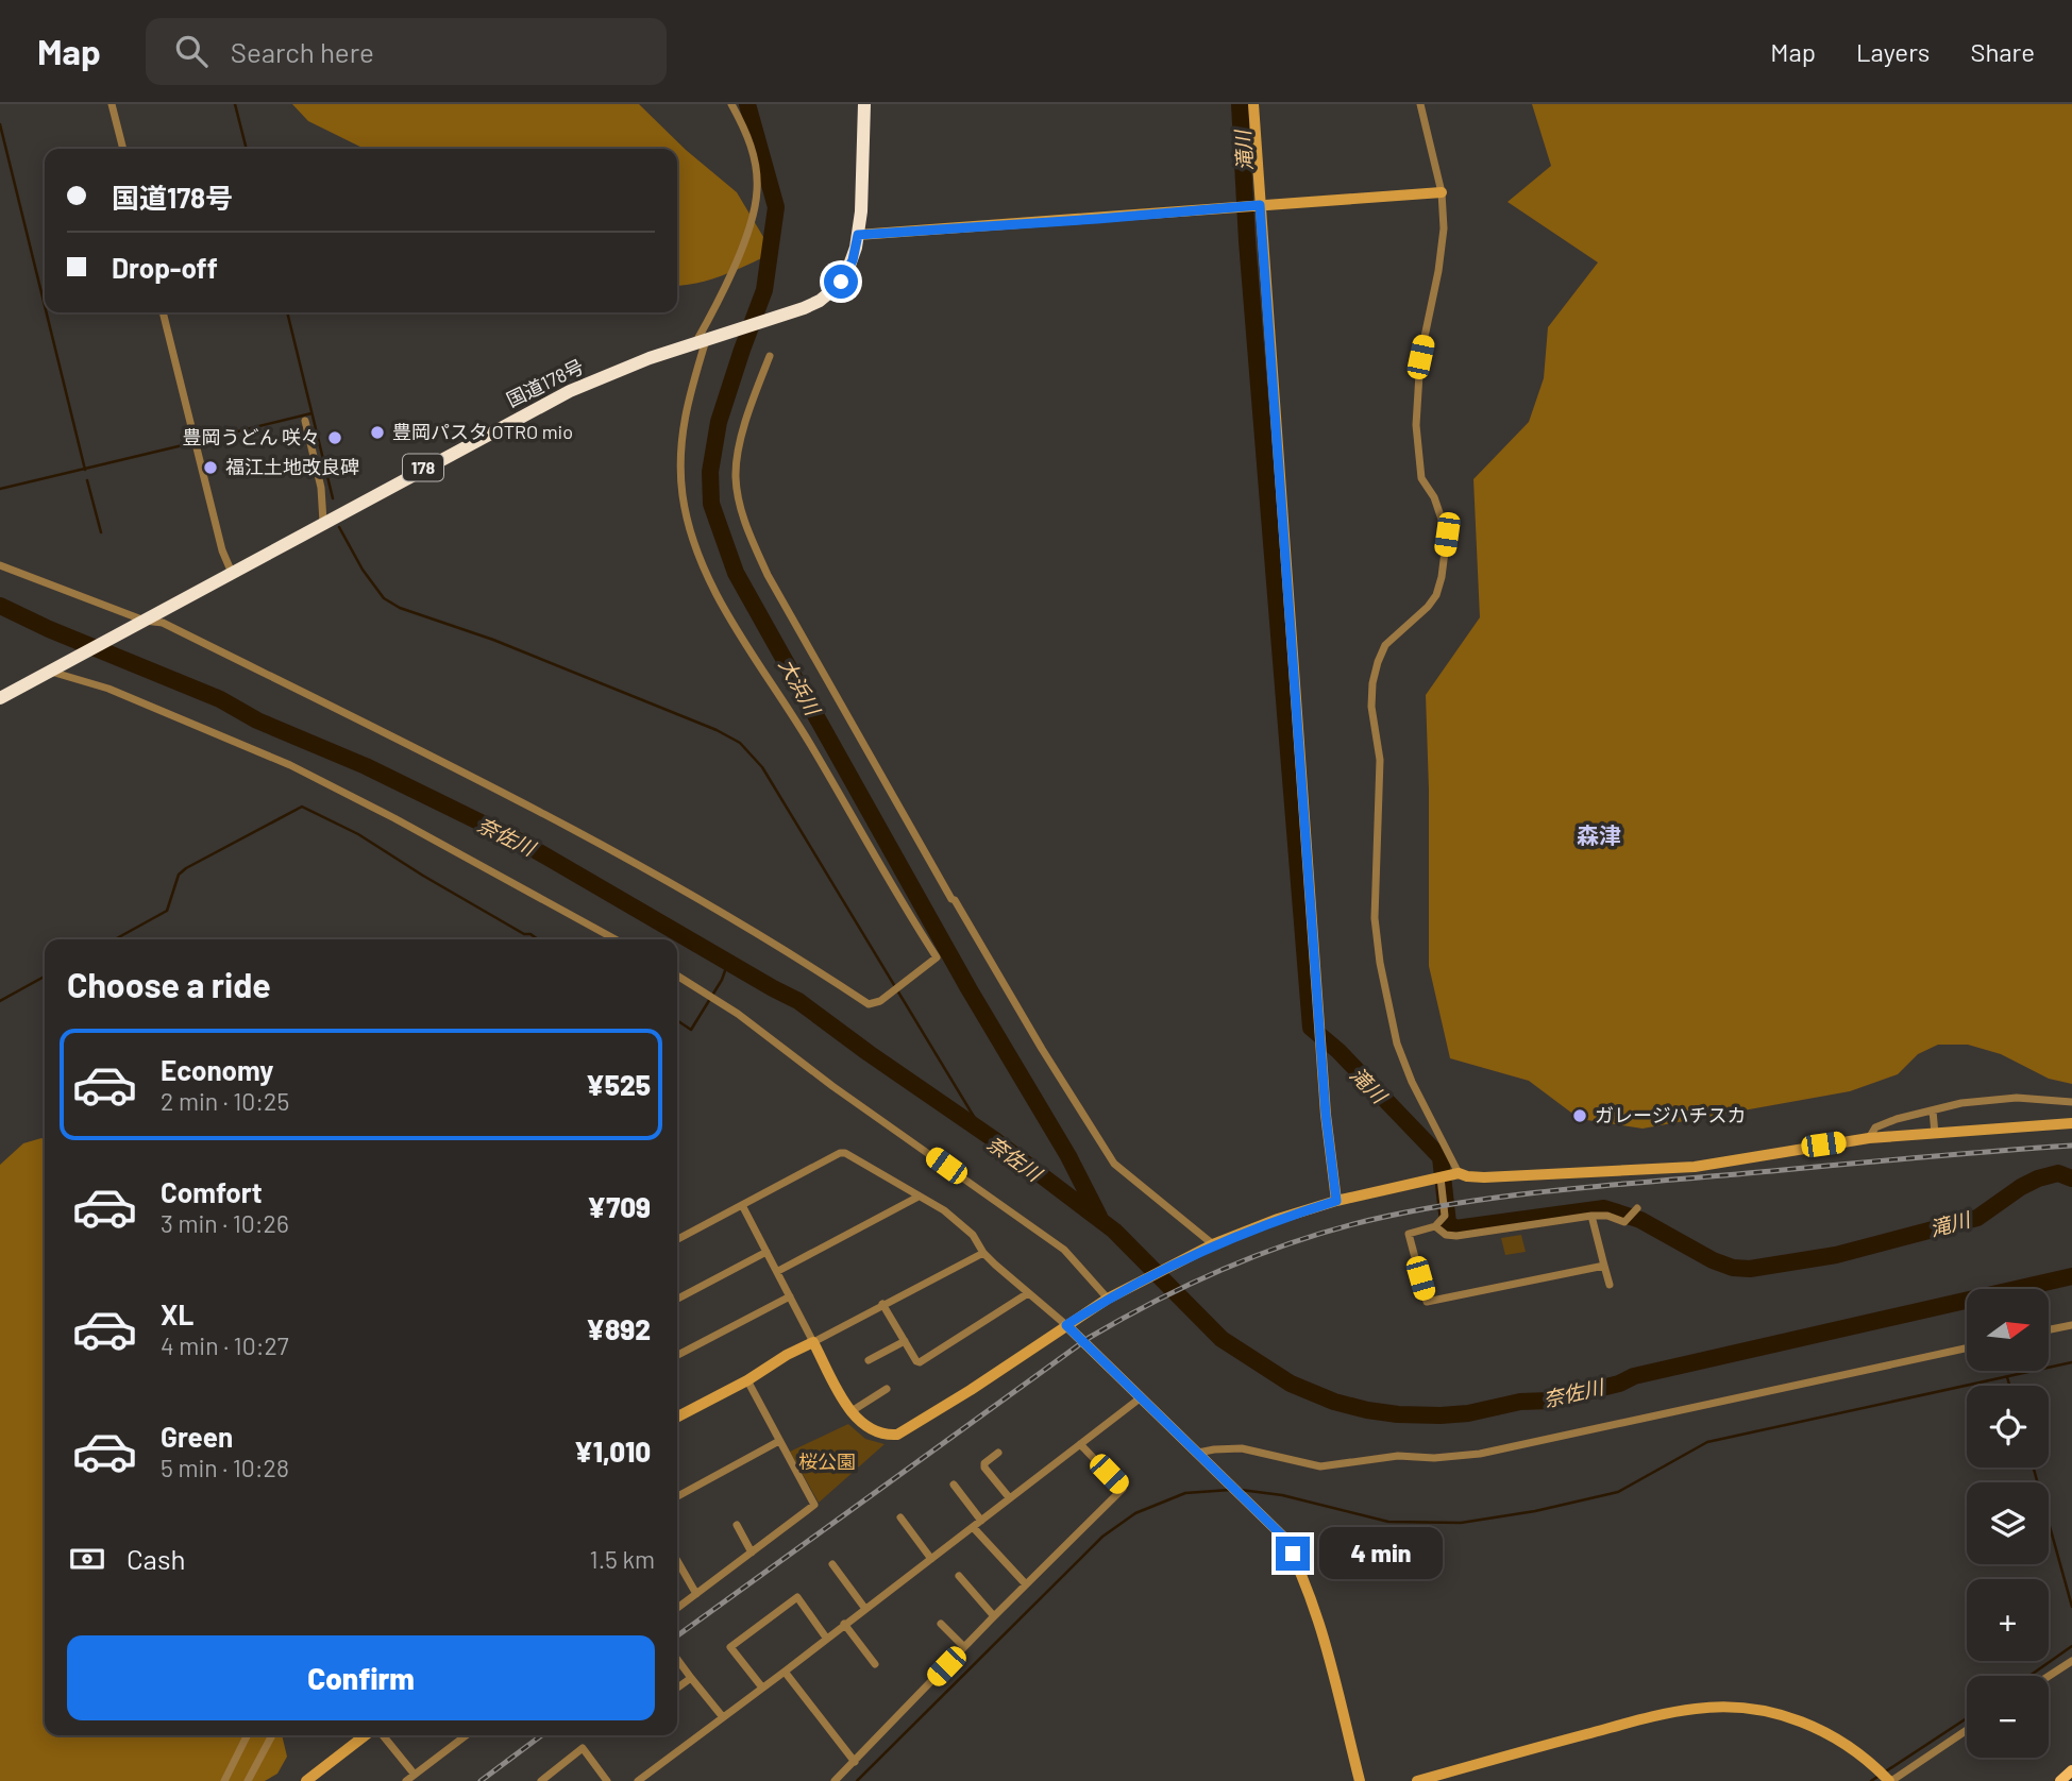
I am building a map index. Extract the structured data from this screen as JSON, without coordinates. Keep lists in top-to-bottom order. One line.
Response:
{"streets":{"highway":["国道178号","178"]},"districts":["森津"],"water":["滝川","大浜川","奈佐川"],"parks":["桜公園"],"places":["豊岡パスタ OTRO mio","豊岡うどん 咲々","福江土地改良碑","ガレージハチスカ"],"north":"right","page":{"header":"Map","search":"Search here","nav":["Map","Layers","Share"],"banner":["国道178号","Drop-off"],"heading":"Choose a ride","list":[{"name":"Economy","note":"2 min · 10:25","value":"¥525"},{"name":"Comfort","note":"3 min · 10:26","value":"¥709"},{"name":"XL","note":"4 min · 10:27","value":"¥892"},{"name":"Green","note":"5 min · 10:28","value":"¥1,010"}],"map_buttons":["+","−"],"pay":["Cash","1.5 km"],"bubble":"4 min","buttons":"Confirm"}}
